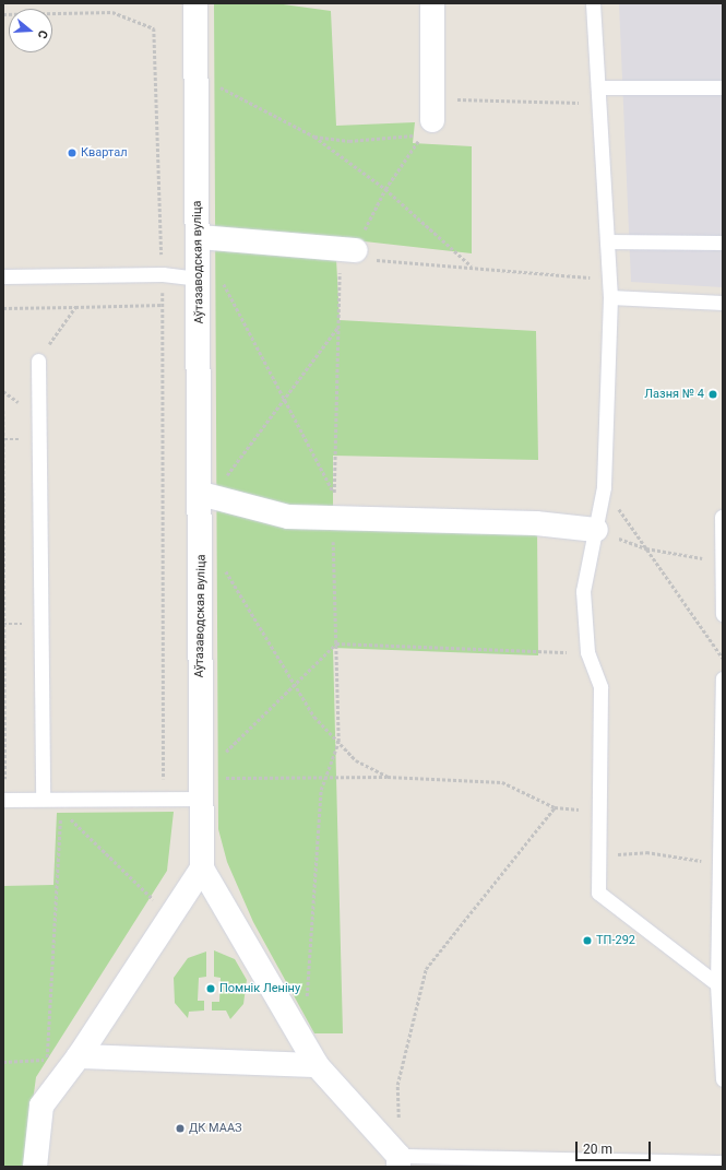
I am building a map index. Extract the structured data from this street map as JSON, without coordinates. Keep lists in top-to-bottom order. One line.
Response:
{"streets":{"street":["Аўтазаводская вуліца"]},"places":["Квартал","Лазня № 4","ТП-292","Помнік Леніну","ДК МААЗ"],"scale_bar":"20 m","north":"right"}
